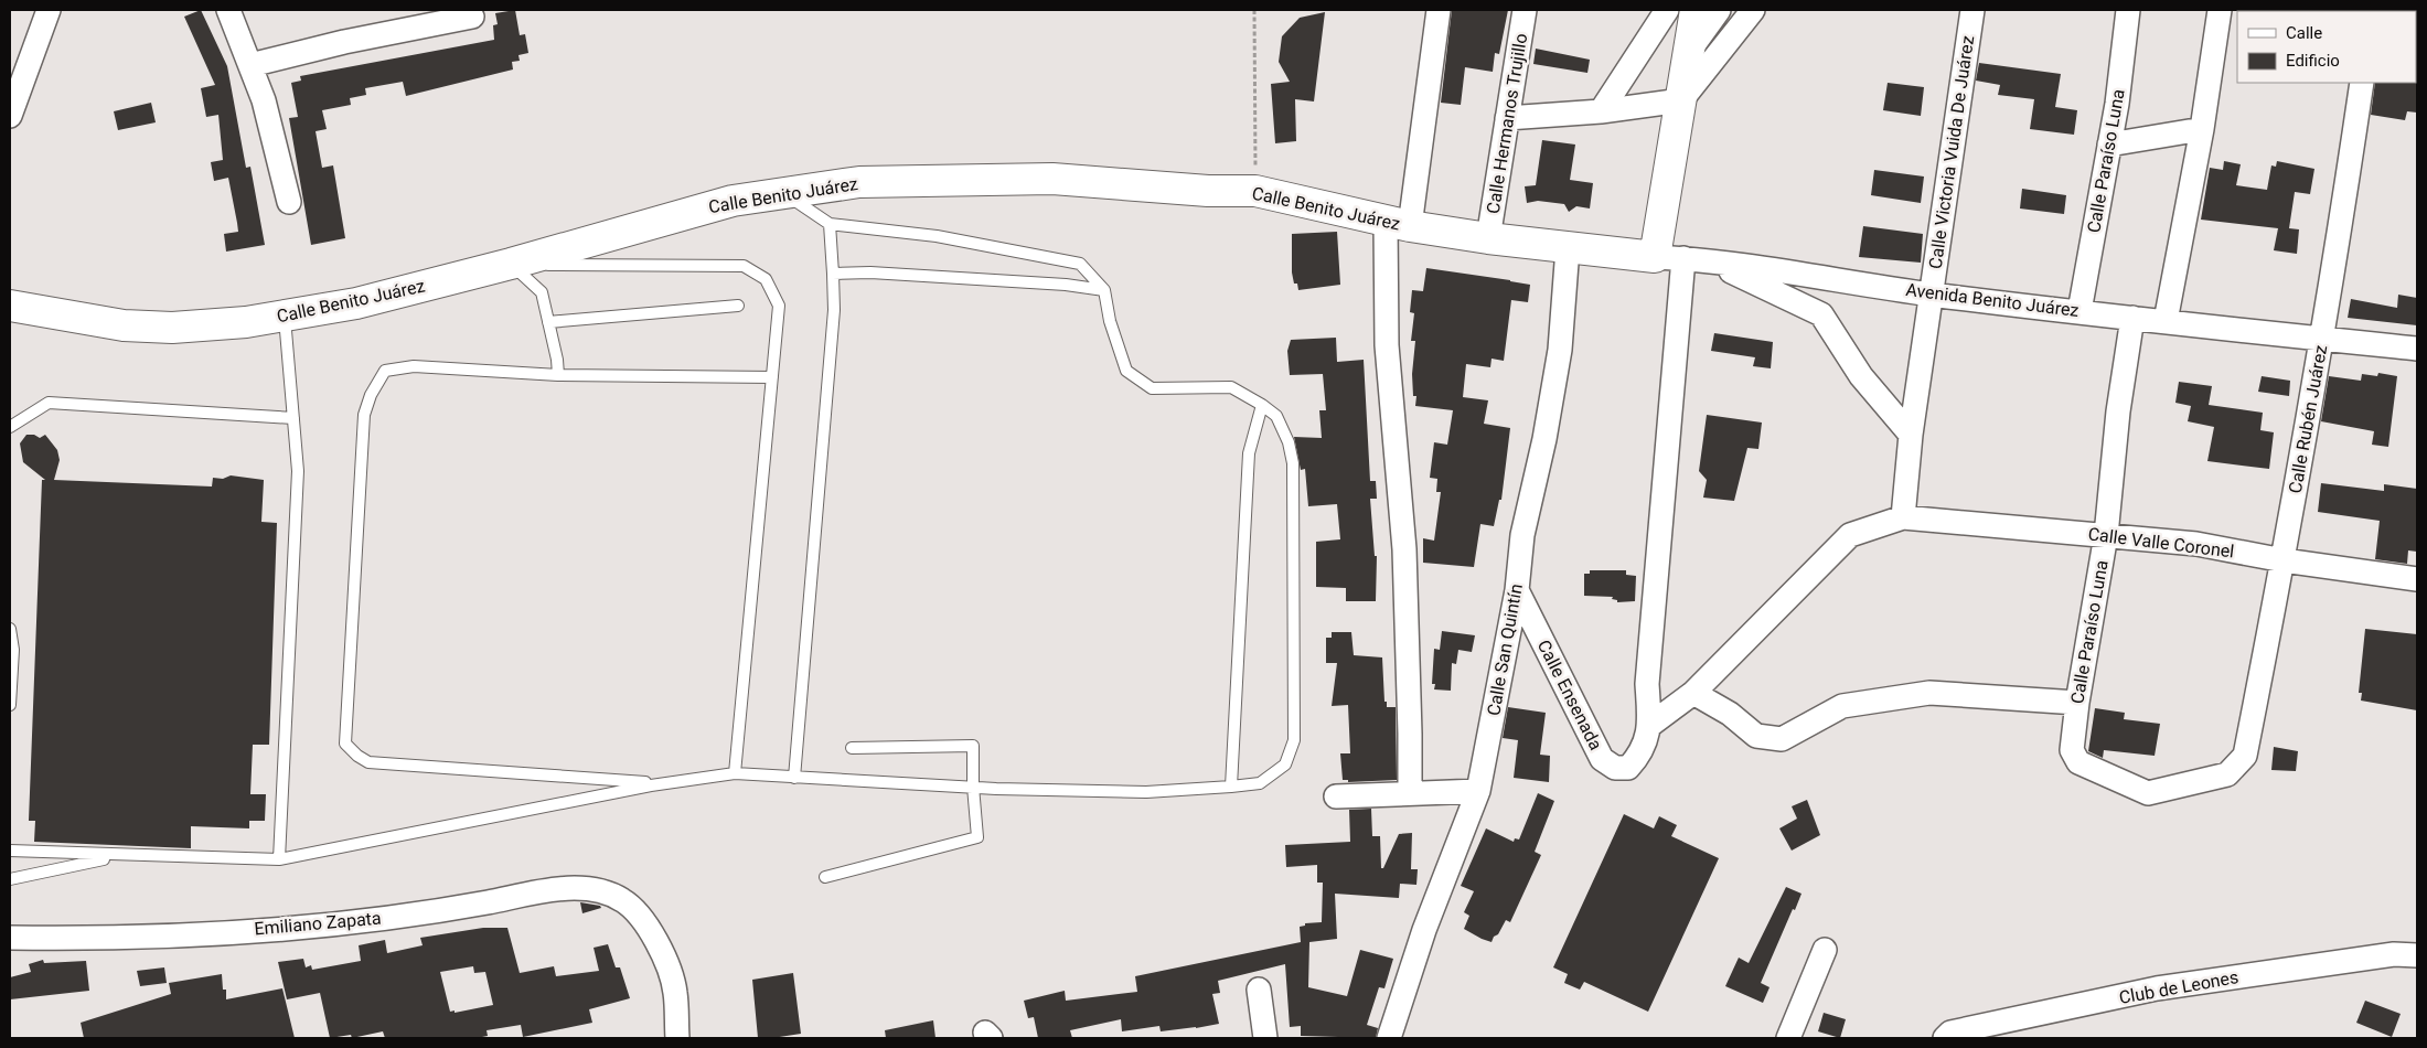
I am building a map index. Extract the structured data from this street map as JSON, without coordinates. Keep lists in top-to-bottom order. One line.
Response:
{"streets":{"street":["Calle Hermanos Trujillo","Calle Victoria Vuida De Juárez","Calle Paraíso Luna","Calle Benito Juárez","Avenida Benito Juárez","Calle Rubén Juárez","Calle Valle Coronel","Calle San Quintín","Calle Ensenada","Emiliano Zapata","Club de Leones"]},"crossings":[["Calle Hermanos Trujillo","Calle Benito Juárez"],["Calle Victoria Vuida De Juárez","Avenida Benito Juárez"],["Calle Victoria Vuida De Juárez","Calle Valle Coronel"],["Calle Paraíso Luna","Avenida Benito Juárez"],["Calle Paraíso Luna","Calle Rubén Juárez"],["Calle Paraíso Luna","Calle Valle Coronel"],["Calle Benito Juárez","Avenida Benito Juárez"],["Calle Benito Juárez","Calle San Quintín"],["Avenida Benito Juárez","Calle Rubén Juárez"],["Avenida Benito Juárez","Calle San Quintín"],["Calle Rubén Juárez","Calle Valle Coronel"],["Calle San Quintín","Calle Ensenada"]],"legend":["Calle","Edificio"]}
